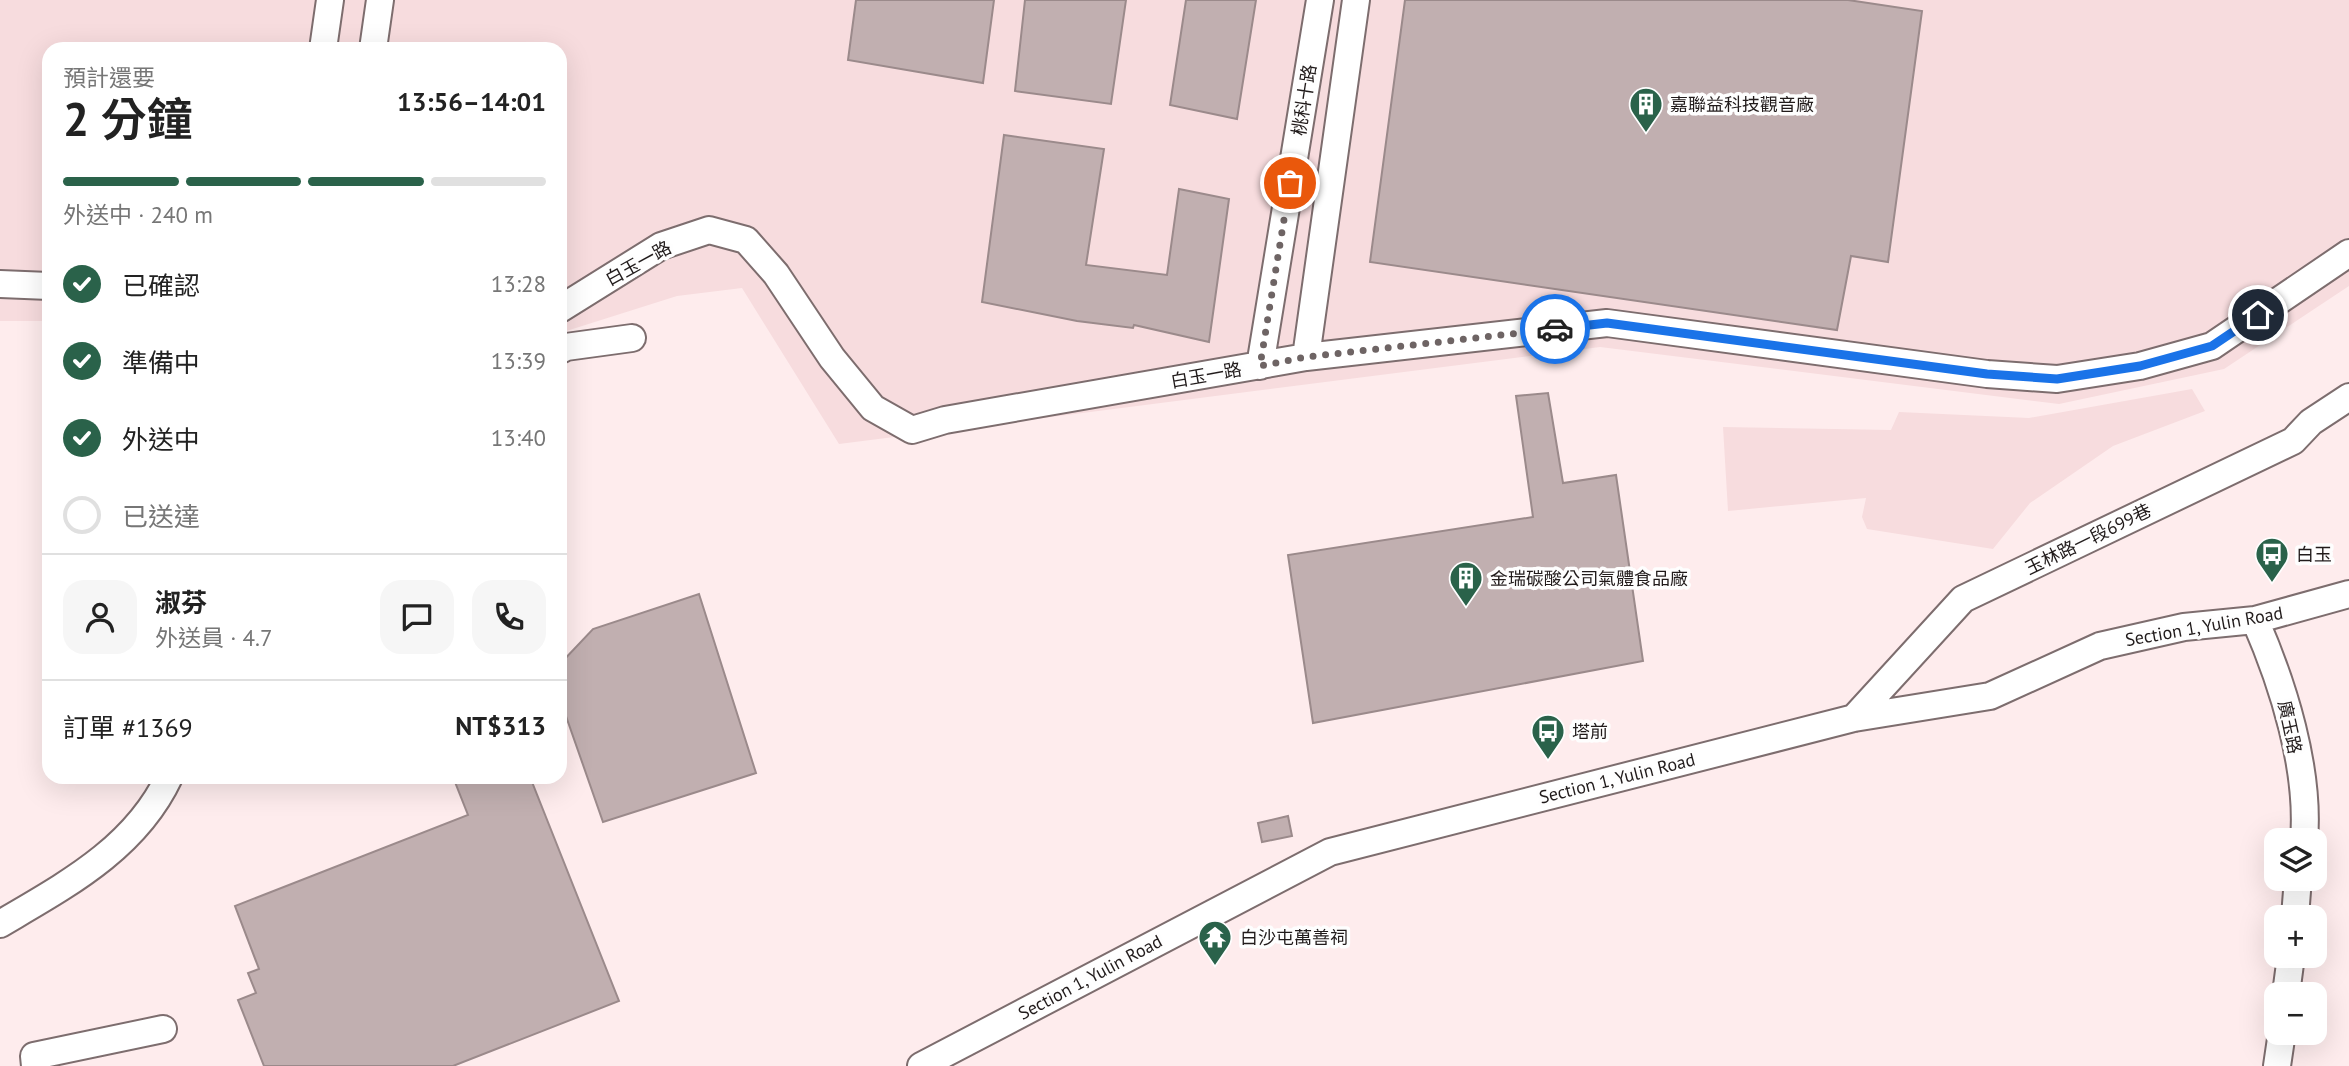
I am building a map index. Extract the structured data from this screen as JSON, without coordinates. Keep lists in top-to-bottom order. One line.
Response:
{"streets":{"street":["桃科十路","白玉一路","玉林路一段699巷","Section 1, Yulin Road","廣玉路"]},"crossings":[["桃科十路","白玉一路"],["玉林路一段699巷","Section 1, Yulin Road"],["Section 1, Yulin Road","廣玉路"]],"places":{"building":["嘉聯益科技觀音廠","金瑞碳酸公司氣體食品廠"],"bus stop":["白玉","塔前"],"temple":["白沙屯萬善祠"]},"page":{"heading":["2 分鐘","預計還要","13:56–14:01"],"panel":["淑芬","外送員 · 4.7","訂單 #1369","NT$313"],"bar":"外送中 · 240 m","list":[["已確認","13:28"],["準備中","13:39"],["外送中","13:40"],"已送達"],"map_buttons":["+","−"]}}
